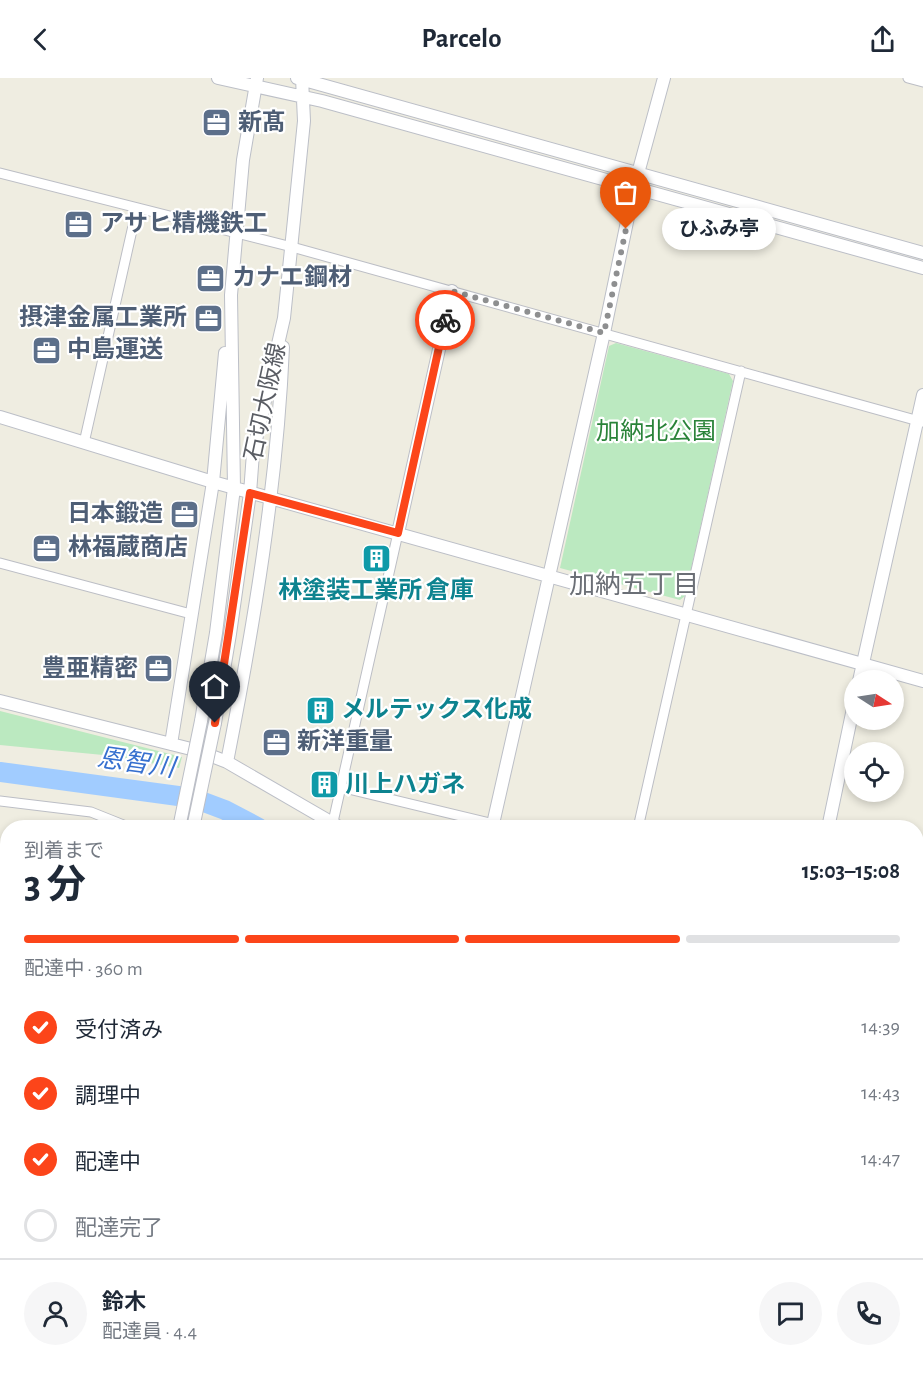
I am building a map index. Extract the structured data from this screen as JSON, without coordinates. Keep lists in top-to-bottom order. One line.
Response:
{"streets":{"street":["石切大阪線"]},"districts":["加納五丁目"],"water":["恩智川"],"parks":["加納北公園"],"places":{"office":["新髙","アサヒ精機鉄工","カナエ鋼材","摂津金属工業所","中島運送","日本鍛造","林福蔵商店","豊亜精密","新洋重量"],"other":["ひふみ亭"],"building":["林塗装工業所 倉庫","メルテックス化成","川上ハガネ"]},"north":"right","page":{"header":"Parcelo","bubble":"ひふみ亭","heading":["3 分","到着まで","15:03–15:08"],"panel":["鈴木","配達員 · 4.4"],"bar":"配達中 · 360 m","list":[["受付済み","14:39"],["調理中","14:43"],["配達中","14:47"],"配達完了"]}}
